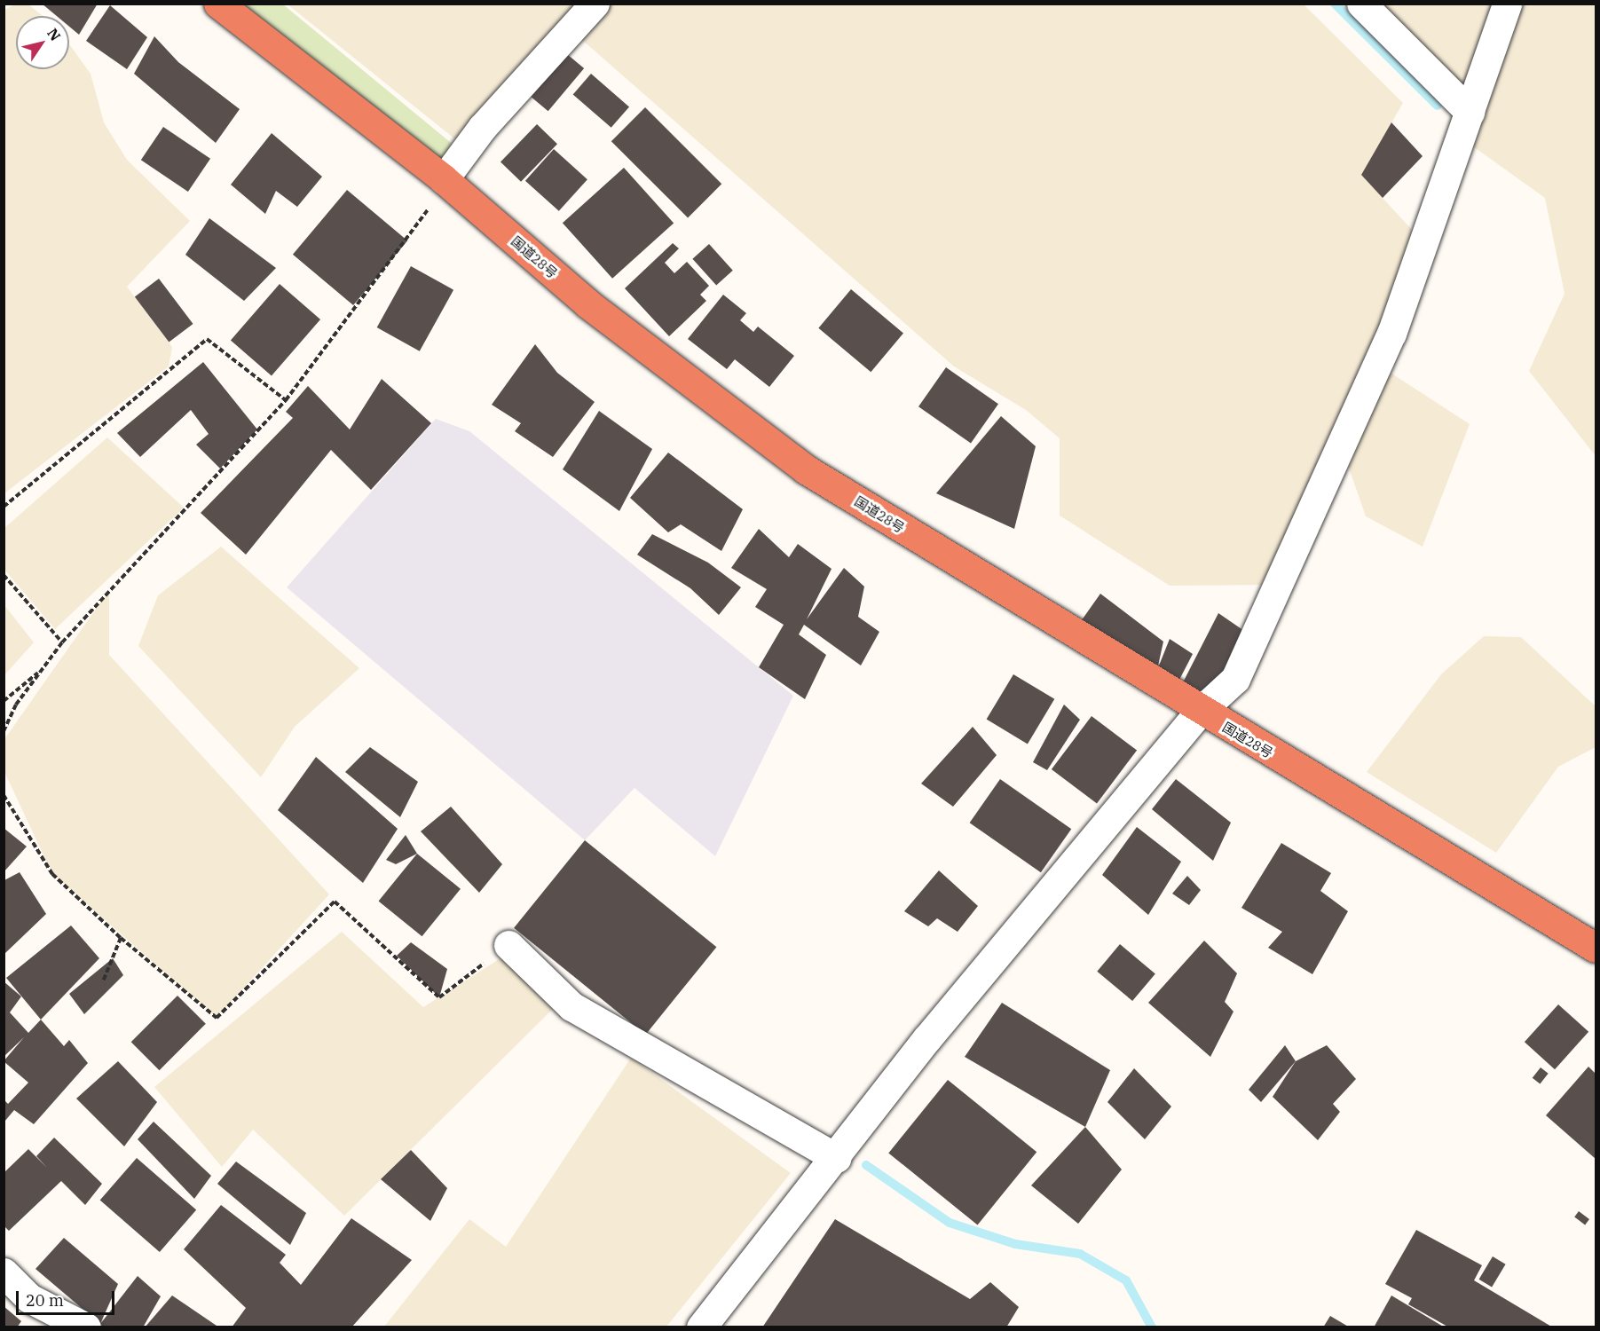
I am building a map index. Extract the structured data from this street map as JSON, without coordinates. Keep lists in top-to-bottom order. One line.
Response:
{"streets":{"highway":["国道28号"]},"scale_bar":"20 m","north":"top right"}
